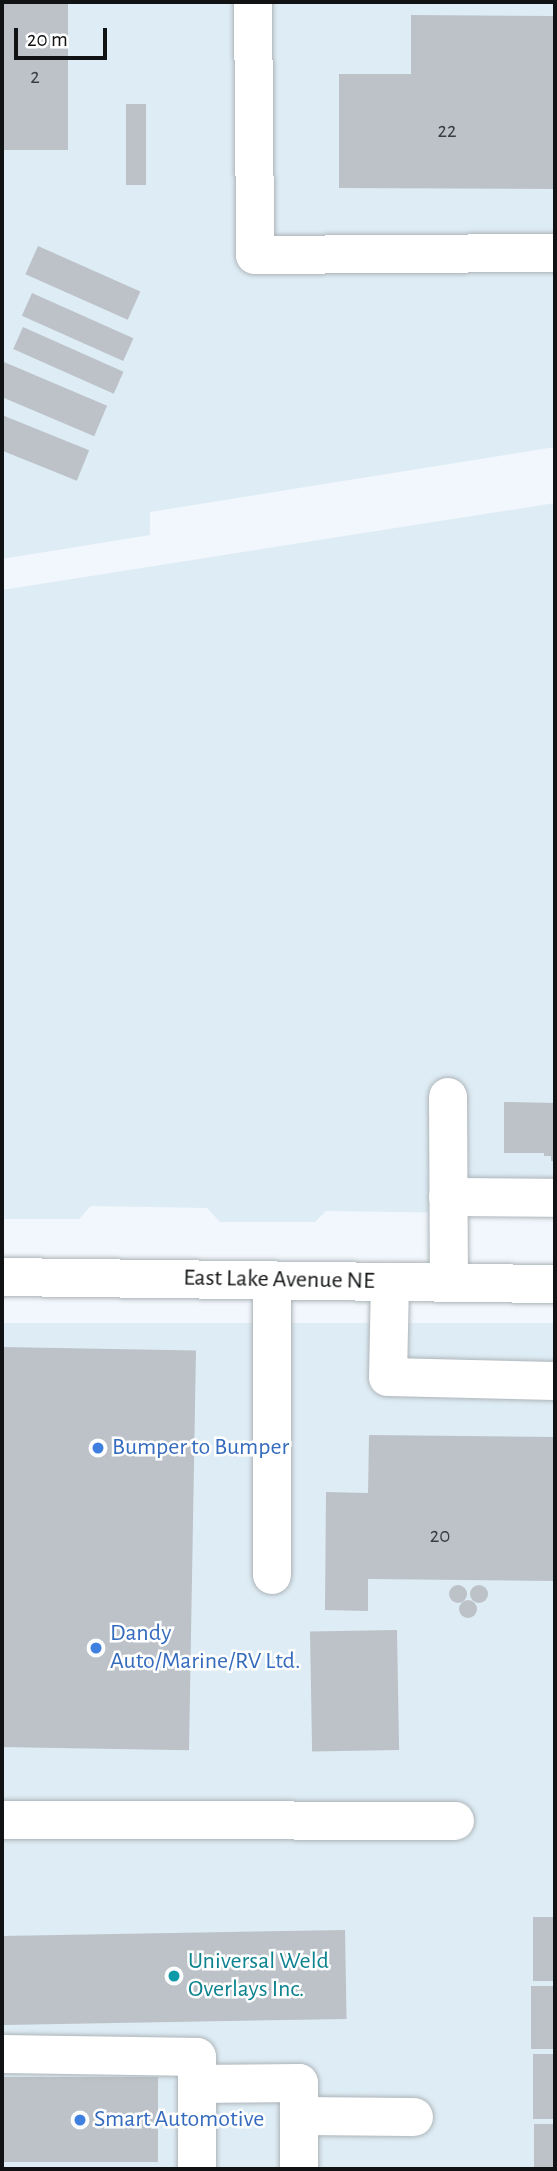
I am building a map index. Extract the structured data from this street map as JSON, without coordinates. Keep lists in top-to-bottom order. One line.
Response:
{"streets":{"street":["East Lake Avenue NE"]},"places":["Bumper to Bumper","Dandy Auto/Marine/RV Ltd.","Universal Weld Overlays Inc.","Smart Automotive"],"house_numbers":["2","22","20"],"scale_bar":"20 m"}
